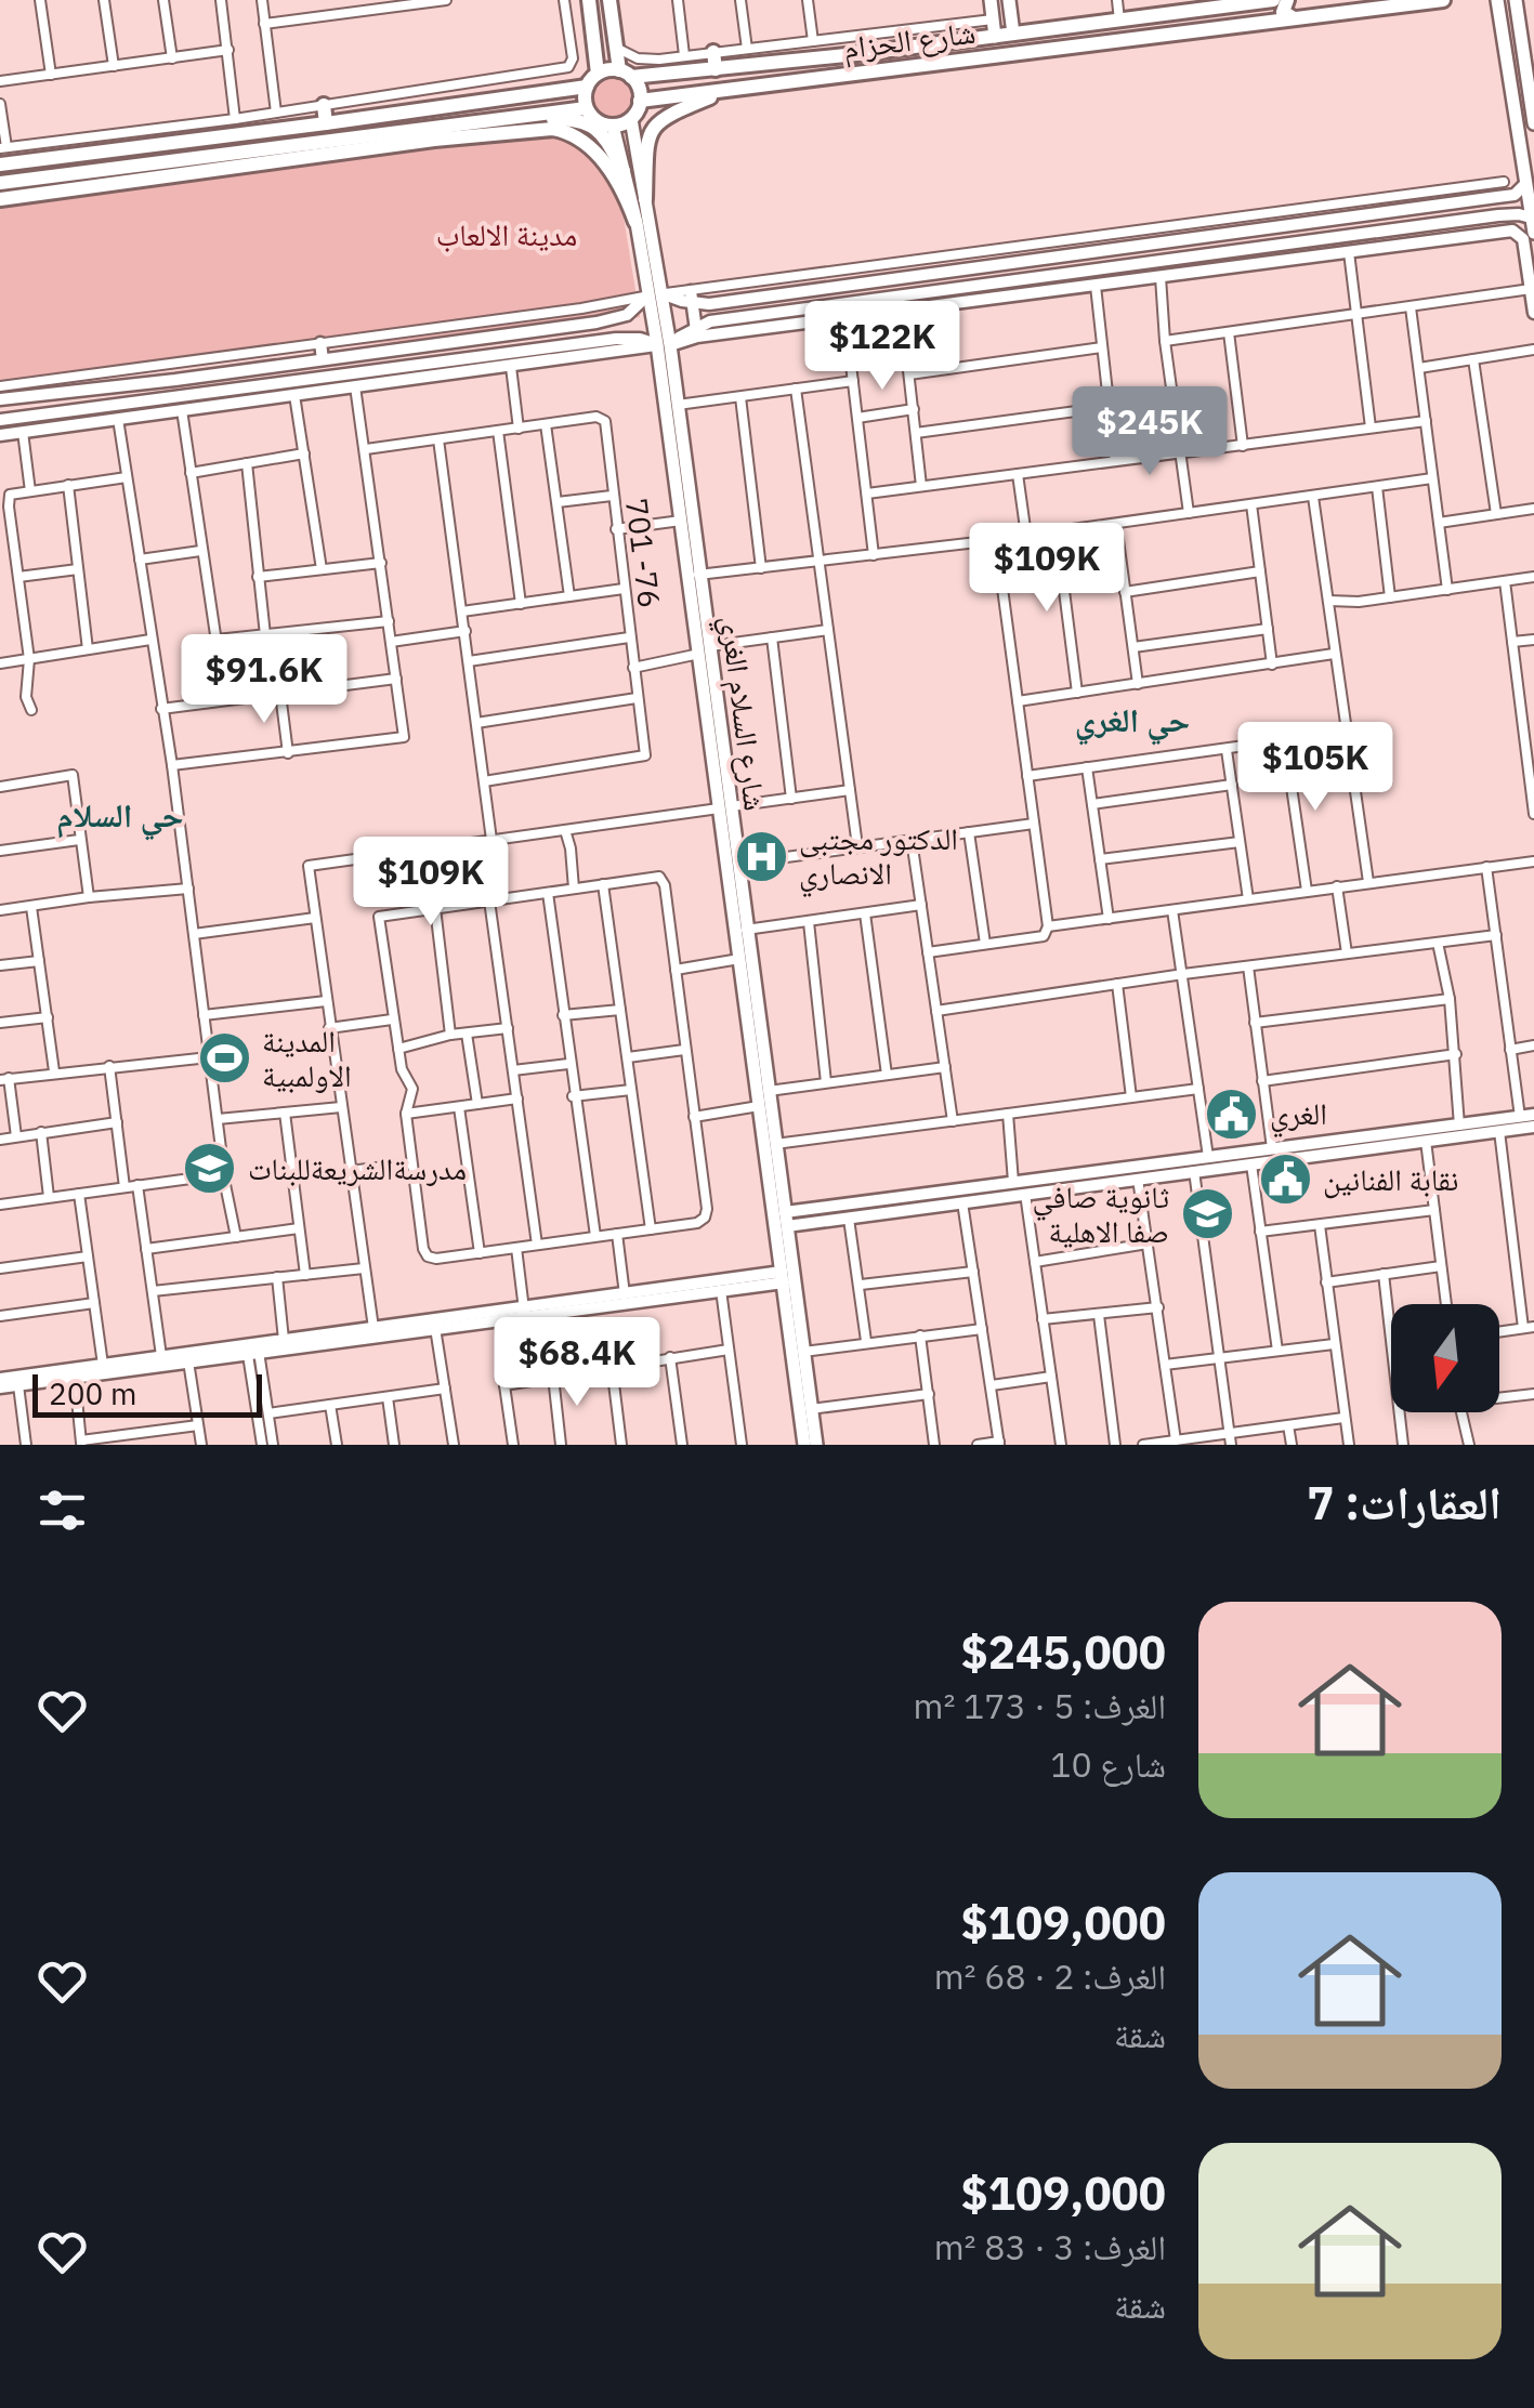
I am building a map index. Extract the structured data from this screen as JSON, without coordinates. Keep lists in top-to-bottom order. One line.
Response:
{"streets":{"main road":["شارع الحزام","شارع السلام الغري"],"street":["701 -76"]},"crossings":[["شارع الحزام","شارع السلام الغري"]],"districts":["حي الغري","حي السلام"],"parks":["مدينة الالعاب"],"places":{"hospital":["الدكتور مجتبى الانصاري"],"sports":["المدينة الاولمبية"],"public building":["الغري","نقابة الفنانين"],"school or university":["مدرسةالشريعةللبنات","ثانوية صافي صفا الاهلية"]},"scale_bar":"200 m","north":"bottom","page":{"price":["$122K","$245K","$109K","$91.6K","$105K","$109K","$68.4K"],"scale":"200 m","heading":"العقارات: 7","list":[{"name":"$245,000","note":"الغرف: 5 · 173 m² · شارع 10"},{"name":"$109,000","note":"الغرف: 2 · 68 m² · شقة"},{"name":"$109,000","note":"الغرف: 3 · 83 m² · شقة"}]}}
